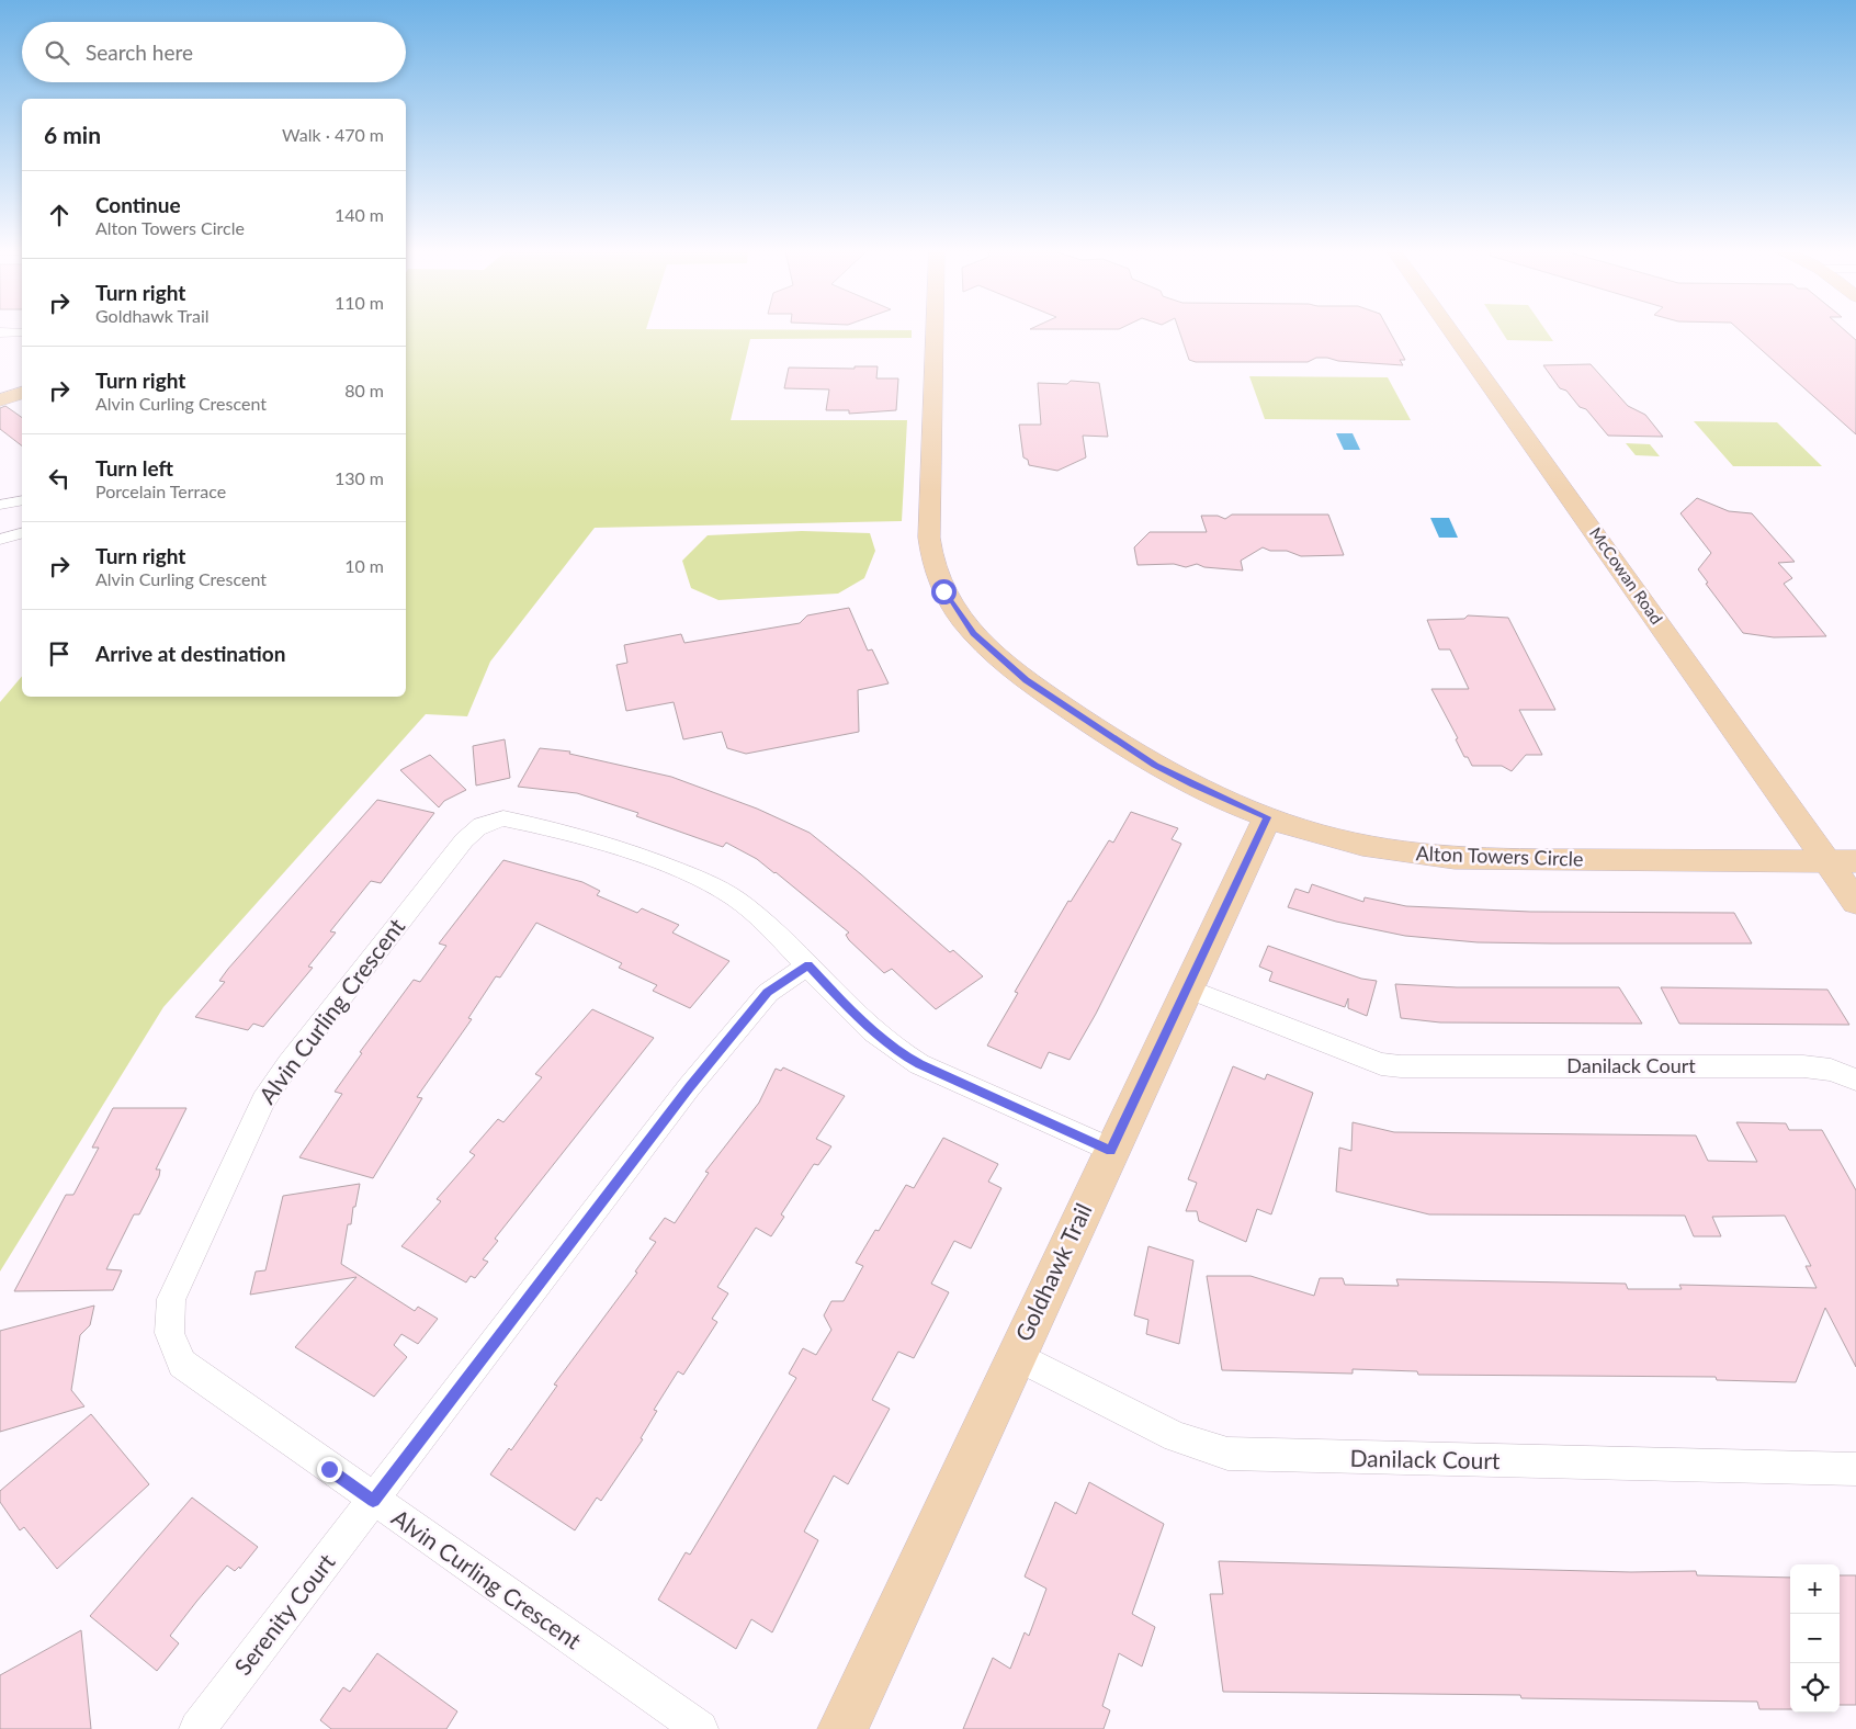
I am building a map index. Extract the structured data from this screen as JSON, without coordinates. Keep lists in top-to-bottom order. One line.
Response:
{"streets":{"street":["McCowan Road","Alton Towers Circle","Alvin Curling Crescent","Danilack Court","Goldhawk Trail","Serenity Court"]},"crossings":[["McCowan Road","Alton Towers Circle"],["Alton Towers Circle","Goldhawk Trail"],["Alvin Curling Crescent","Goldhawk Trail"],["Alvin Curling Crescent","Serenity Court"],["Danilack Court","Goldhawk Trail"]],"page":{"search":"Search here","heading":["6 min","Walk · 470 m"],"list":[["Continue","Alton Towers Circle","140 m"],["Turn right","Goldhawk Trail","110 m"],["Turn right","Alvin Curling Crescent","80 m"],["Turn left","Porcelain Terrace","130 m"],["Turn right","Alvin Curling Crescent","10 m"],"Arrive at destination"],"map_buttons":["+","−"]}}
